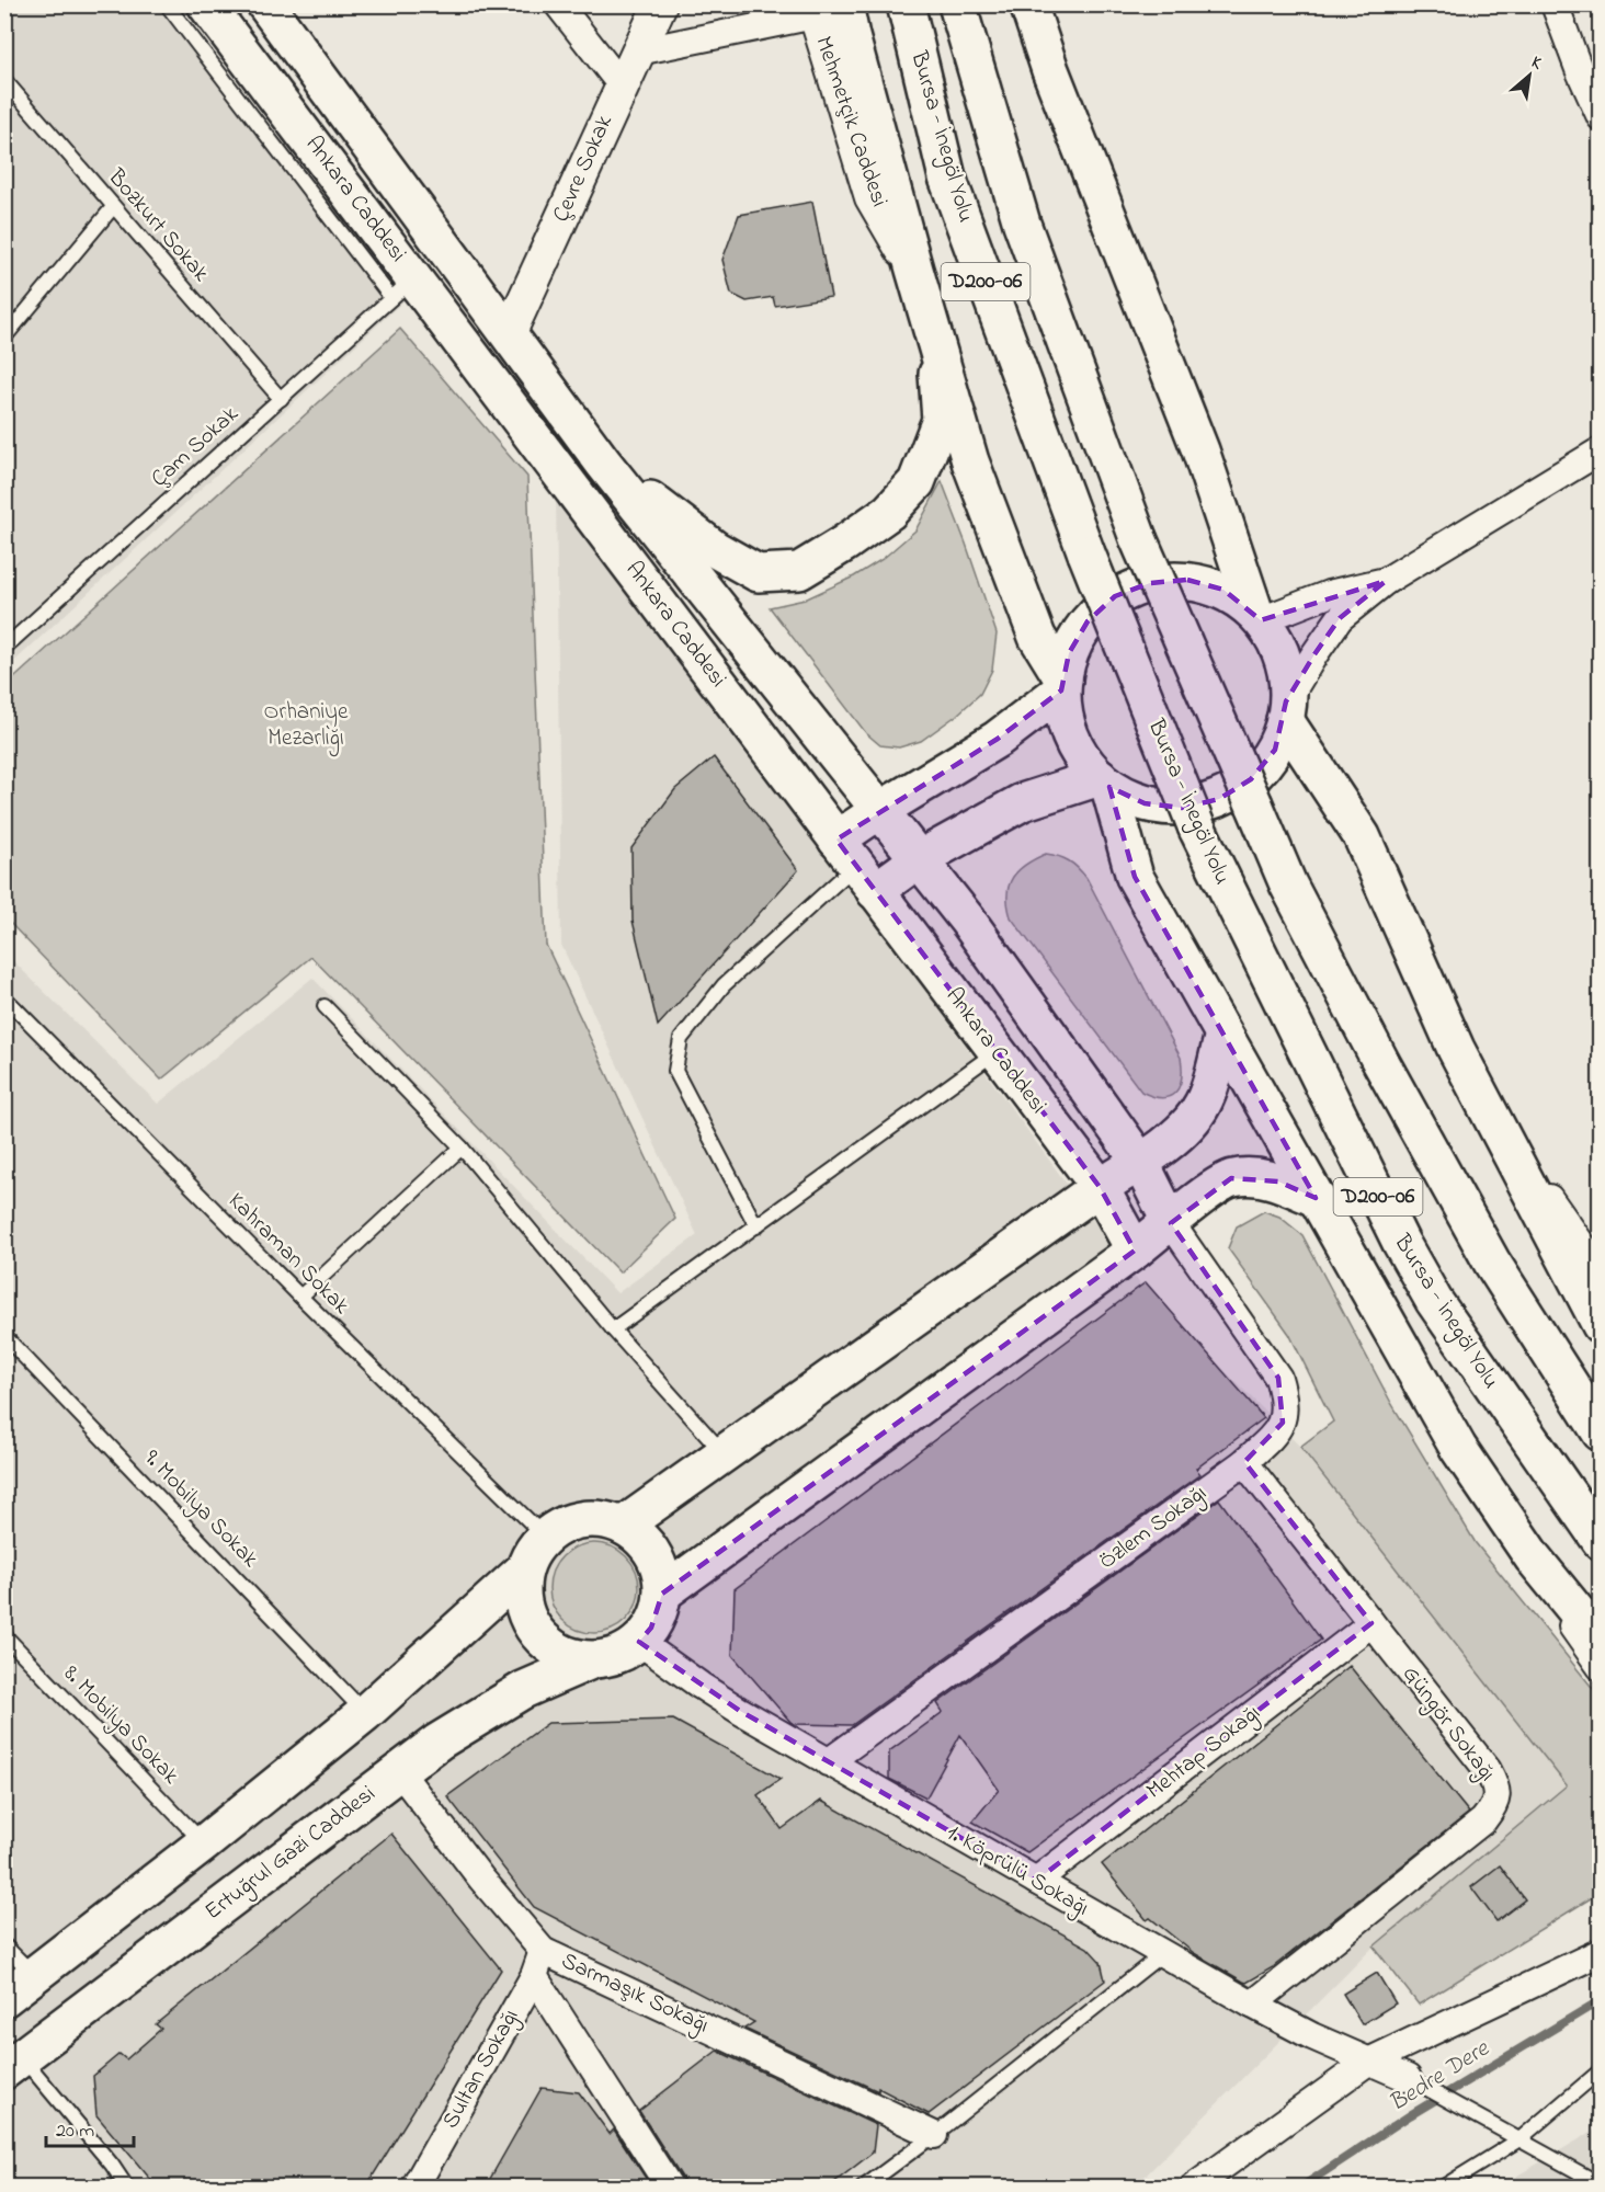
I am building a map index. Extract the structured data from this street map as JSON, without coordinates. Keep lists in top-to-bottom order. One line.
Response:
{"streets":{"main road":["Bursa - İnegöl Yolu","Ankara Caddesi","D200-06","Ertuğrul Gazi Caddesi"],"street":["Çevre Sokak","Özlem Sokağı","Güngör Sokağı","Mehtap Sokağı","1. Köprülü Sokağı","Sarmaşık Sokağı","Sultan Sokağı"],"lane":["Bozkurt Sokak","Çam Sokak","Kahraman Sokak","9. Mobilya Sokak","8. Mobilya Sokak"]},"crossings":[["Çevre Sokak","Ankara Caddesi"],["Ankara Caddesi","Çam Sokak"],["Ankara Caddesi","Özlem Sokağı"],["Bozkurt Sokak","Çam Sokak"],["Kahraman Sokak","Ertuğrul Gazi Caddesi"],["Kahraman Sokak","1. Köprülü Sokağı"],["Özlem Sokağı","Güngör Sokağı"],["Özlem Sokağı","1. Köprülü Sokağı"],["Güngör Sokağı","Mehtap Sokağı"],["Güngör Sokağı","1. Köprülü Sokağı"],["Mehtap Sokağı","1. Köprülü Sokağı"],["Ertuğrul Gazi Caddesi","1. Köprülü Sokağı"],["Ertuğrul Gazi Caddesi","Sarmaşık Sokağı"],["Sarmaşık Sokağı","Sultan Sokağı"]],"water":["Bedre Dere"],"parks":["Orhaniye Mezarlığı"],"scale_bar":"20 m","north":"top right"}
